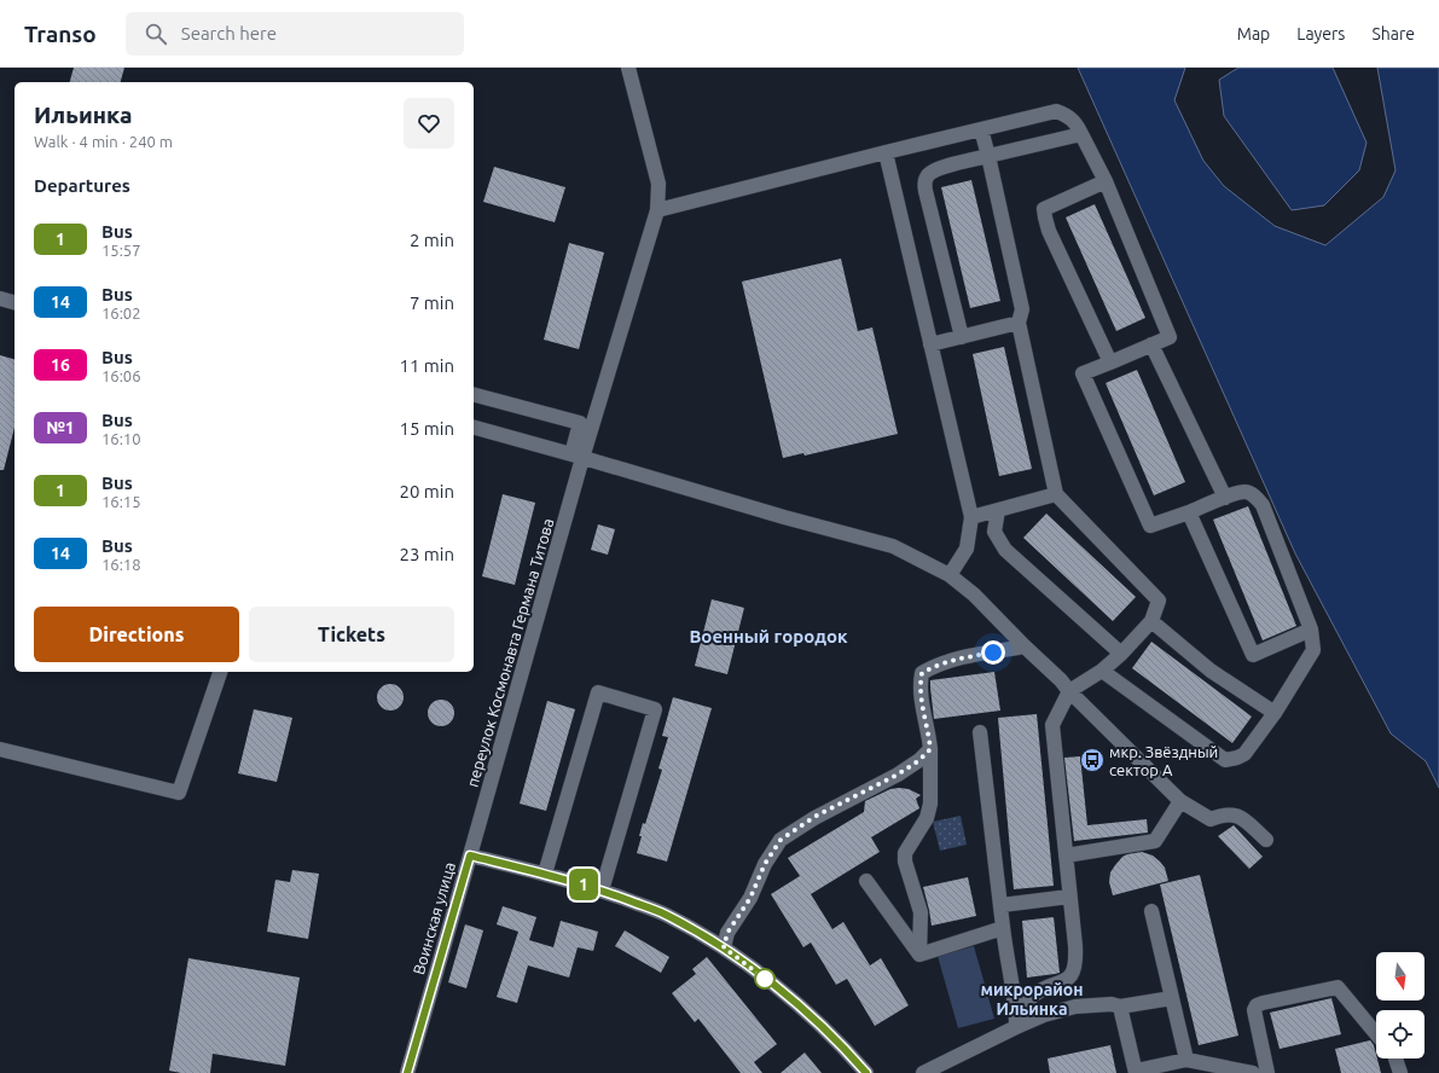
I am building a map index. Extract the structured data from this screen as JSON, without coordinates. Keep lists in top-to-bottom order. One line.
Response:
{"streets":{"street":["переулок Космонавта Германа Титова","Воинская улица"]},"crossings":[["переулок Космонавта Германа Титова","Воинская улица"]],"districts":["Военный городок","микрорайон Ильинка"],"places":{"bus stop":["мкр. Звёздный сектор А"]},"lines":["bus line 1"],"north":"bottom","page":{"header":"Transo","search":"Search here","nav":["Map","Layers","Share"],"on_map":"1","heading":[["Ильинка","Walk · 4 min · 240 m"],"Departures"],"list":[{"mark":"1","name":"Bus","note":"15:57","value":"2 min"},{"mark":"14","name":"Bus","note":"16:02","value":"7 min"},{"mark":"16","name":"Bus","note":"16:06","value":"11 min"},{"mark":"№1","name":"Bus","note":"16:10","value":"15 min"},{"mark":"1","name":"Bus","note":"16:15","value":"20 min"},{"mark":"14","name":"Bus","note":"16:18","value":"23 min"}],"buttons":["Directions","Tickets"]}}
